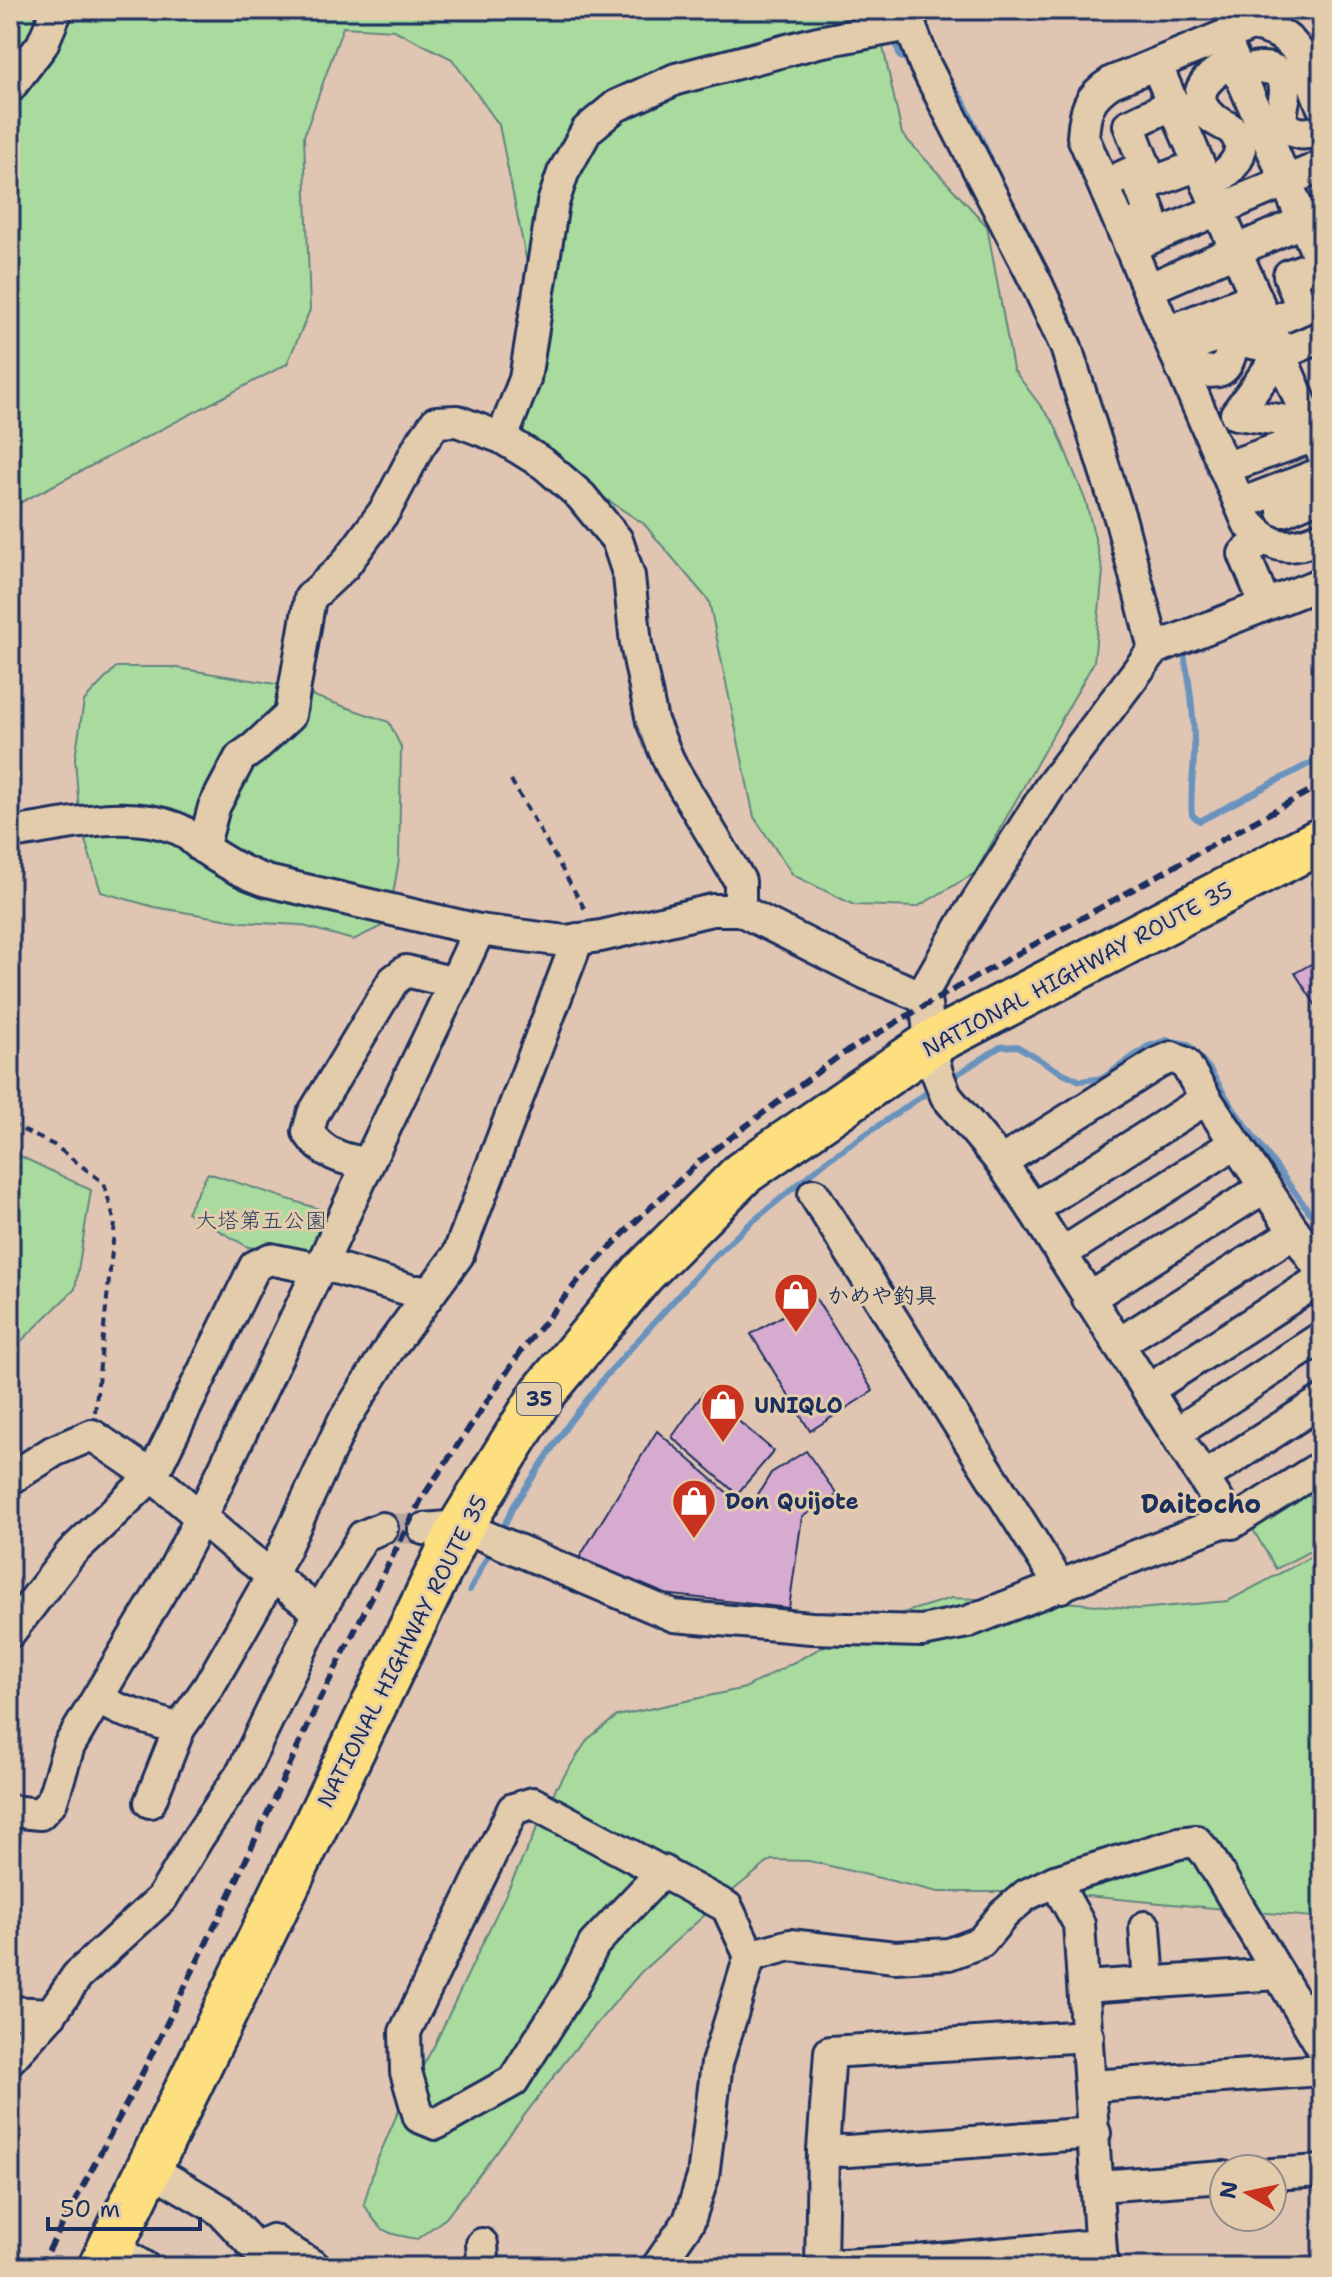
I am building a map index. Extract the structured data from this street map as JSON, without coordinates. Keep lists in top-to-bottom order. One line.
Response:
{"streets":{"highway":["NATIONAL HIGHWAY ROUTE 35","35"]},"districts":["Daitocho"],"parks":["大塔第五公園"],"places":{"shop":["かめや釣具","UNIQLO","Don Quijote"]},"scale_bar":"50 m","north":"left"}
